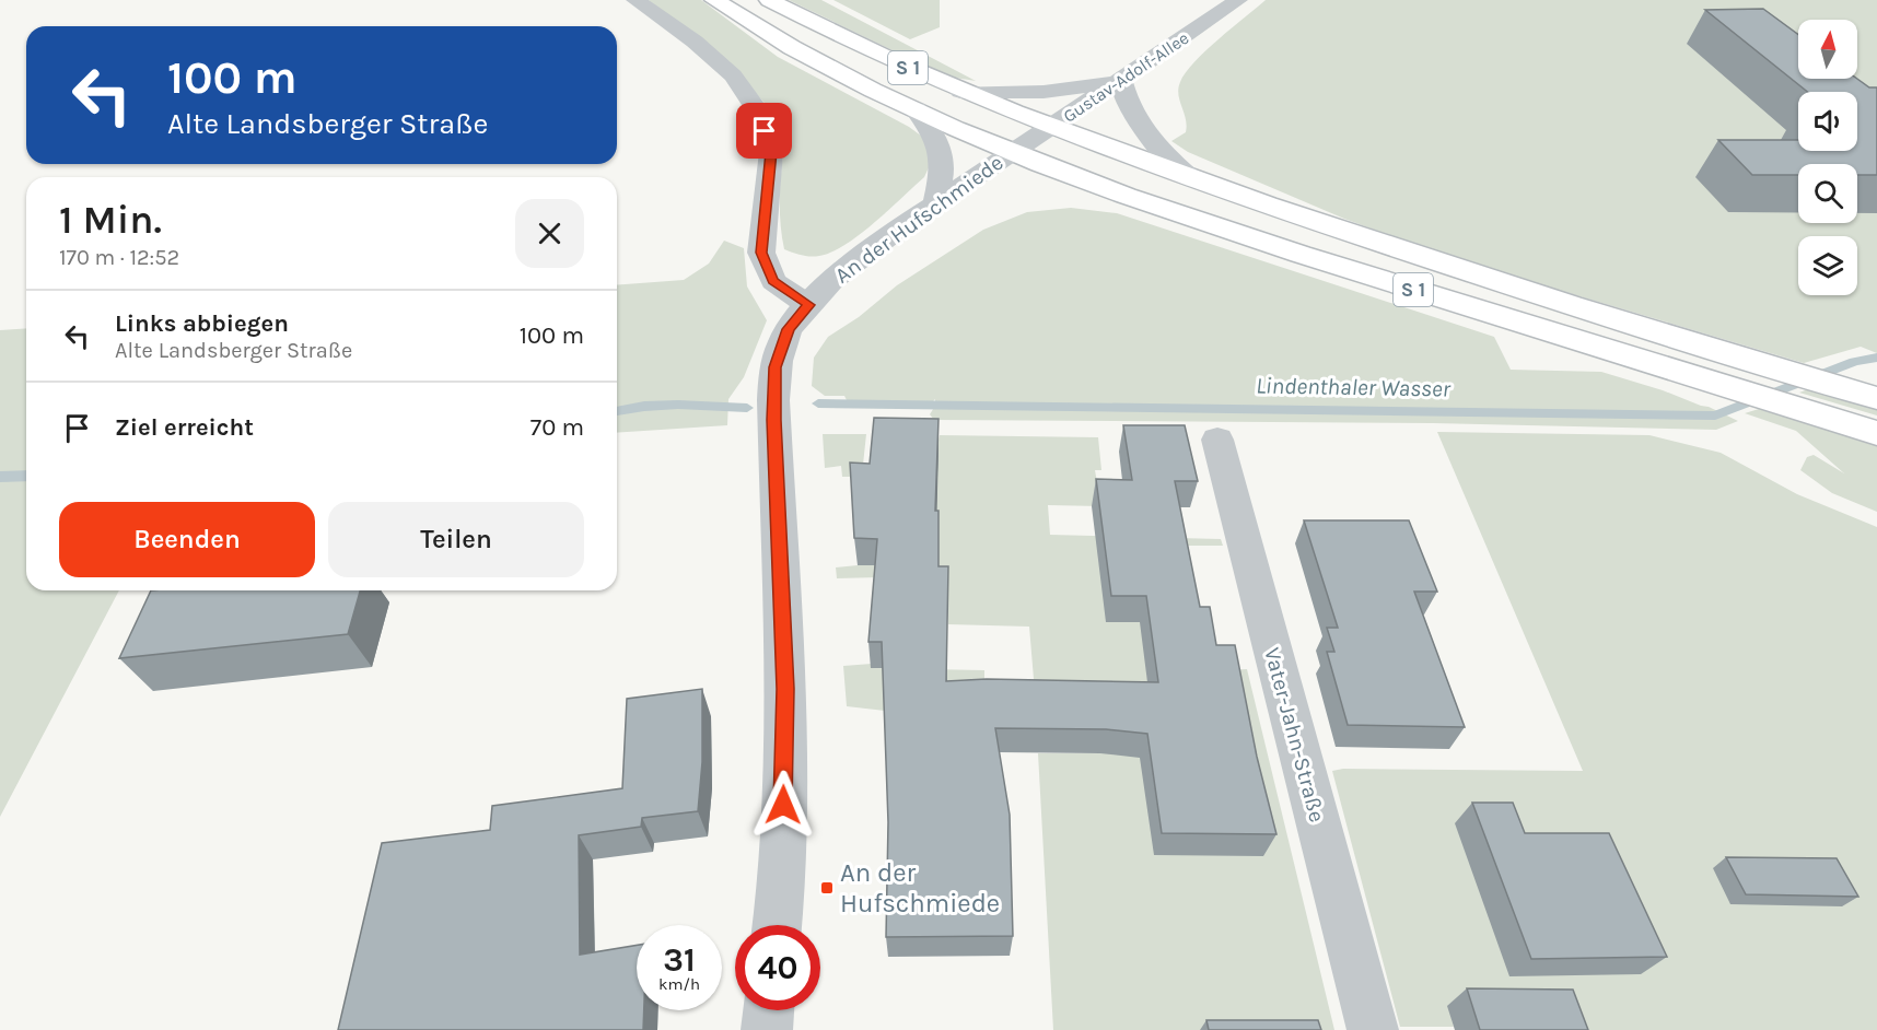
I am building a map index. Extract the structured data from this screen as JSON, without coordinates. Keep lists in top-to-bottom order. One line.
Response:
{"streets":{"main road":["S 1"],"street":["Gustav-Adolf-Allee","An der Hufschmiede","Vater-Jahn-Straße"]},"crossings":[["S 1","Gustav-Adolf-Allee"],["S 1","An der Hufschmiede"],["Gustav-Adolf-Allee","An der Hufschmiede"]],"water":["Lindenthaler Wasser"],"places":{"transit":["An der Hufschmiede"]},"north":"top","page":{"turn":["100 m","Alte Landsberger Straße"],"heading":["1 Min.","170 m · 12:52"],"list":[{"name":"Links abbiegen","note":"Alte Landsberger Straße","value":"100 m"},{"name":"Ziel erreicht","value":"70 m"}],"buttons":["Beenden","Teilen"],"speed":"31 km/h","limit":"40"}}
